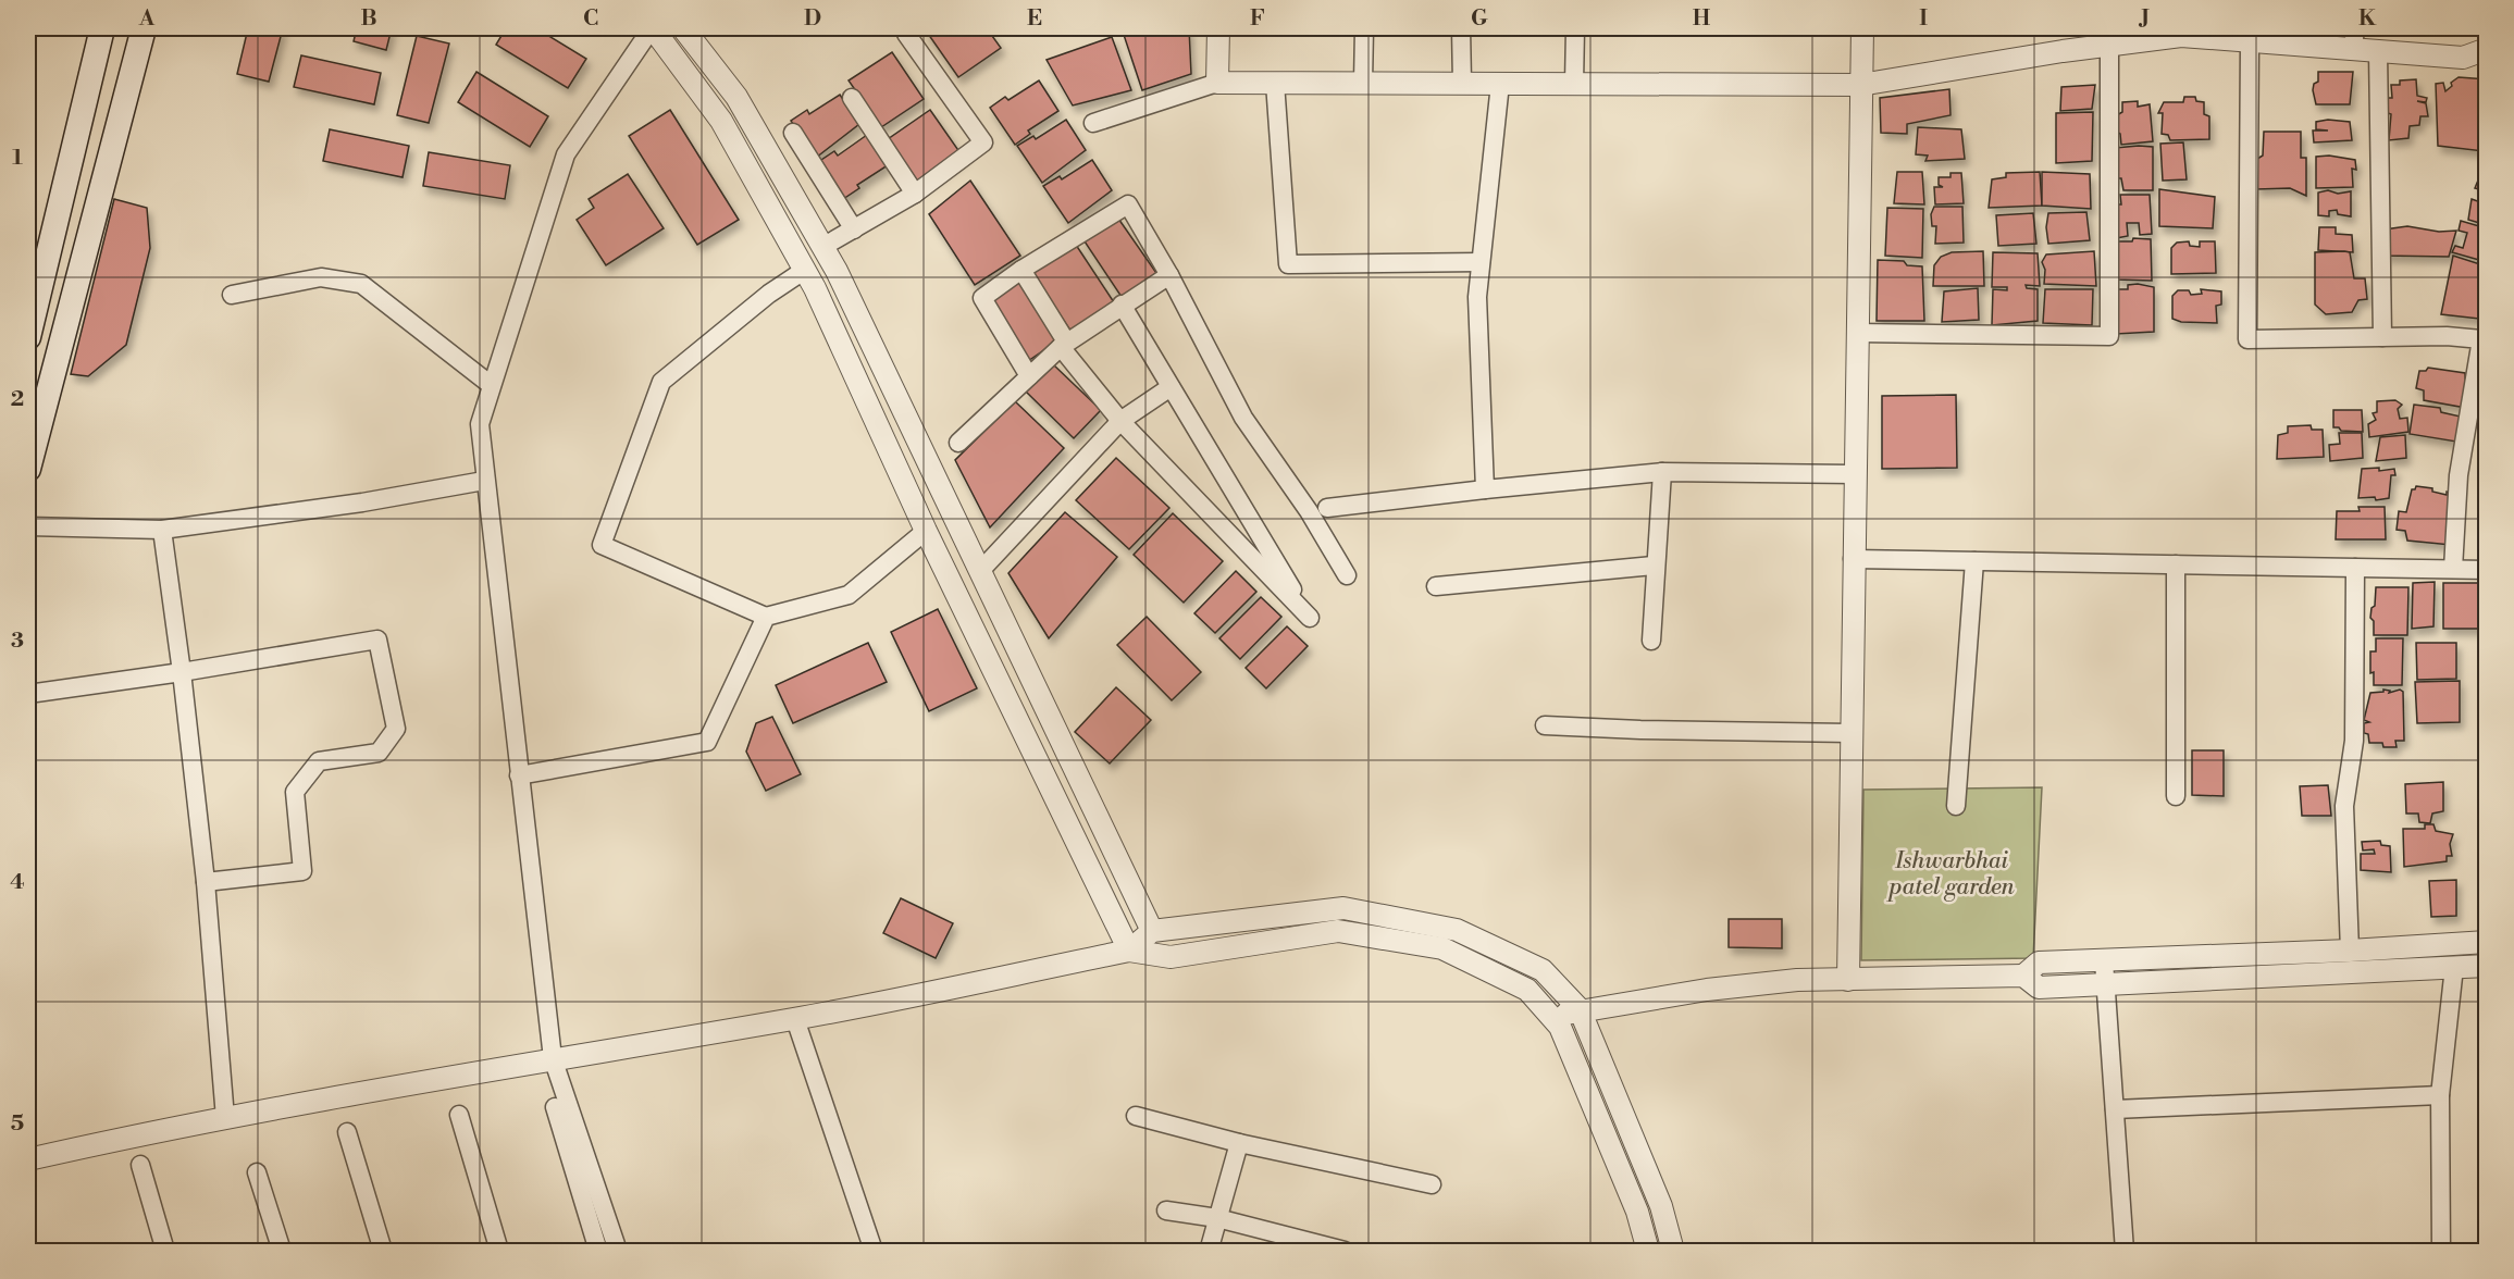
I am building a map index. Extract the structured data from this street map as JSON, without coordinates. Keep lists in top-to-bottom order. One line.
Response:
{"parks":["Ishwarbhai patel garden"],"grid":{"columns":["A","B","C","D","E","F","G","H","I","J","K"],"rows":["1","2","3","4","5"]}}
